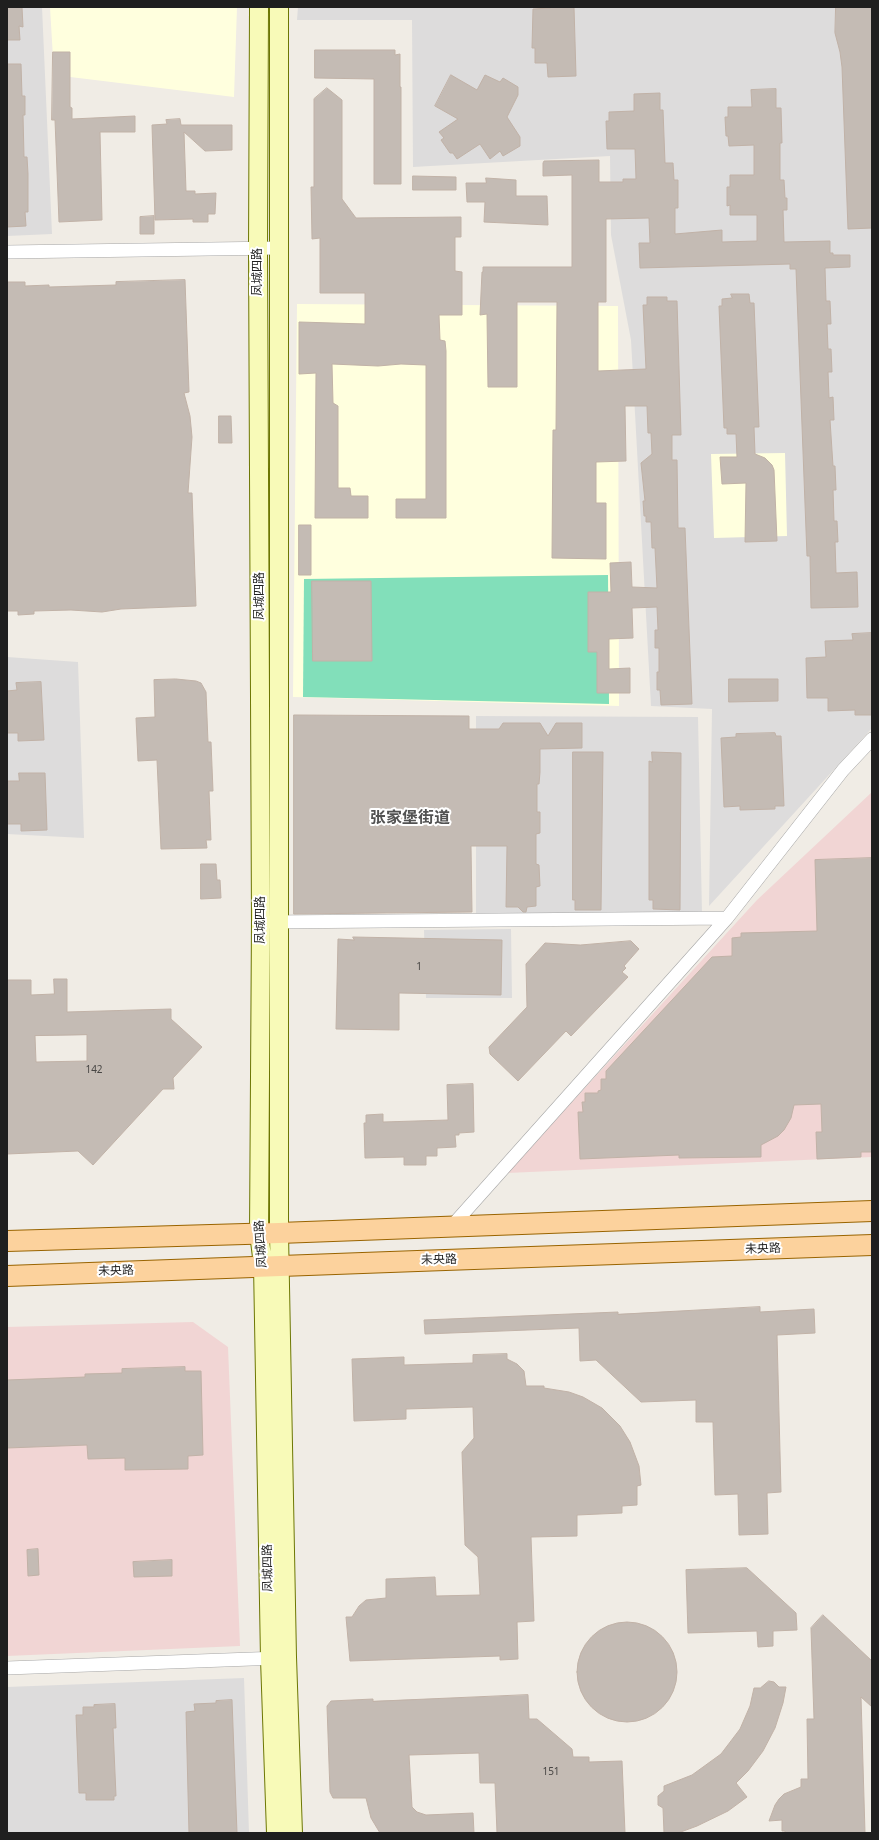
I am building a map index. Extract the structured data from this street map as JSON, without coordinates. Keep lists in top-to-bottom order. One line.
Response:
{"streets":{"main road":["未央路"],"street":["凤城四路"]},"crossings":[["凤城四路","未央路"]],"districts":["张家堡街道"],"house_numbers":["1","142","151"]}
